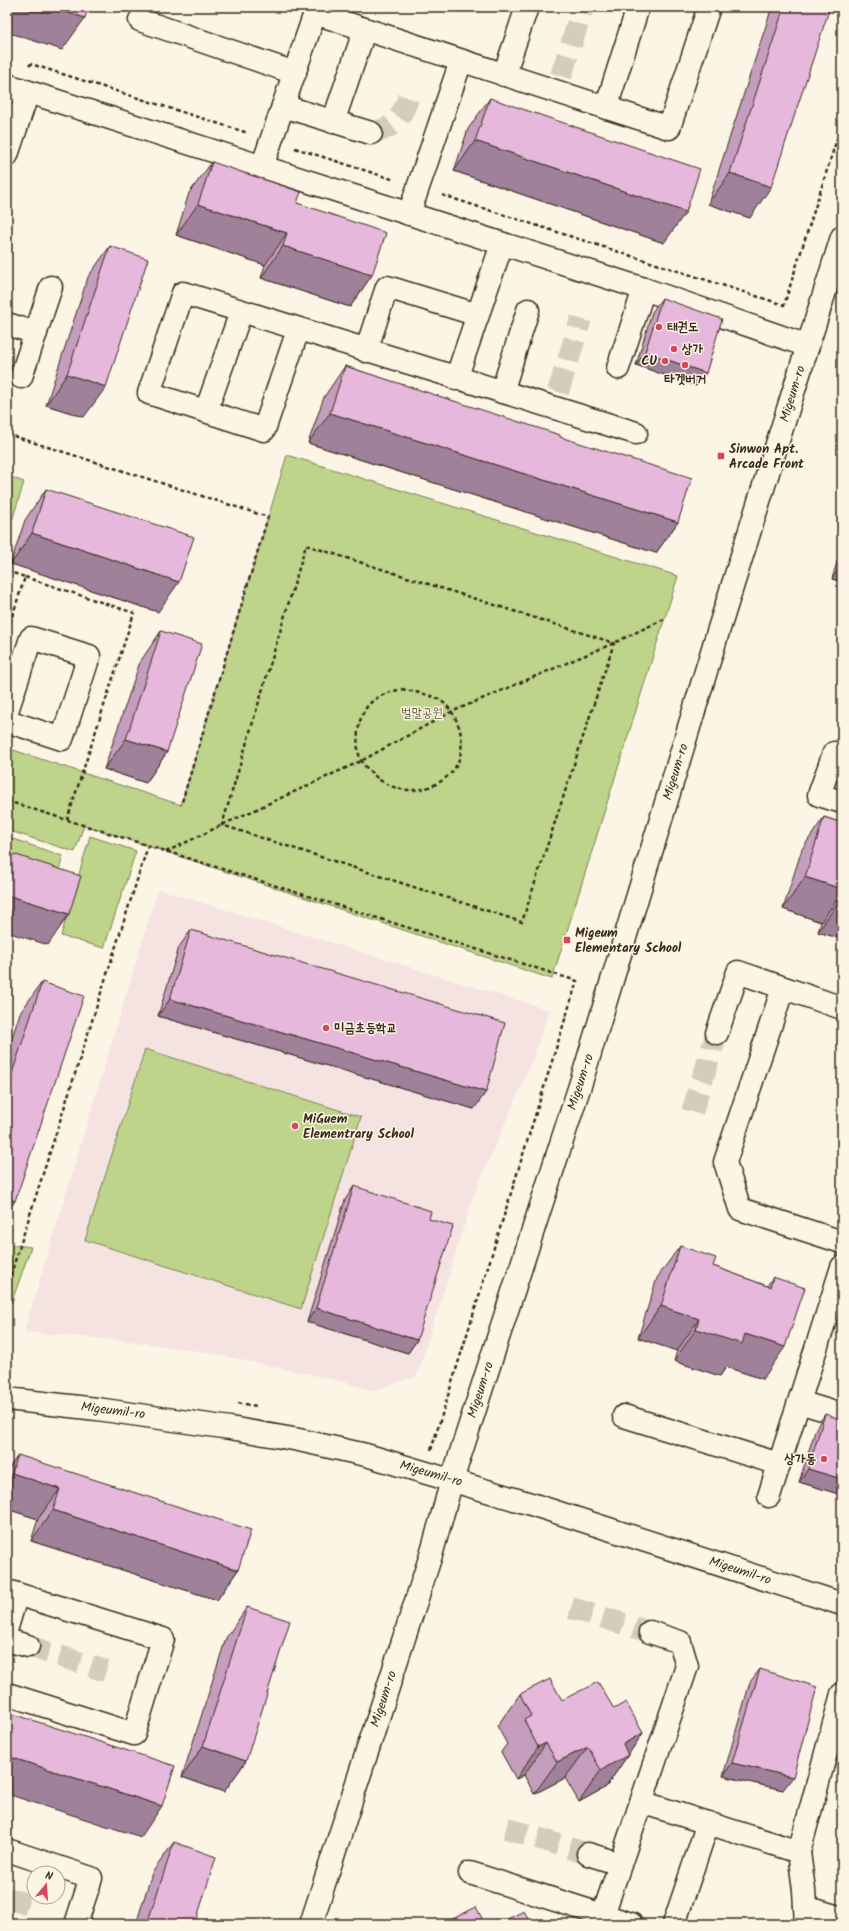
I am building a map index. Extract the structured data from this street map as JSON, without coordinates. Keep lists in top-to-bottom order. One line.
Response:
{"streets":{"street":["Migeum-ro","Migeumil-ro"]},"crossings":[["Migeum-ro","Migeumil-ro"]],"parks":["벌말공원"],"places":{"other":["태권도","상가","CU","타겟버거","미금초등학교","MiGuem Elementrary School","상가동"],"transit":["Sinwon Apt. Arcade Front","Migeum Elementary School"]},"north":"top"}
